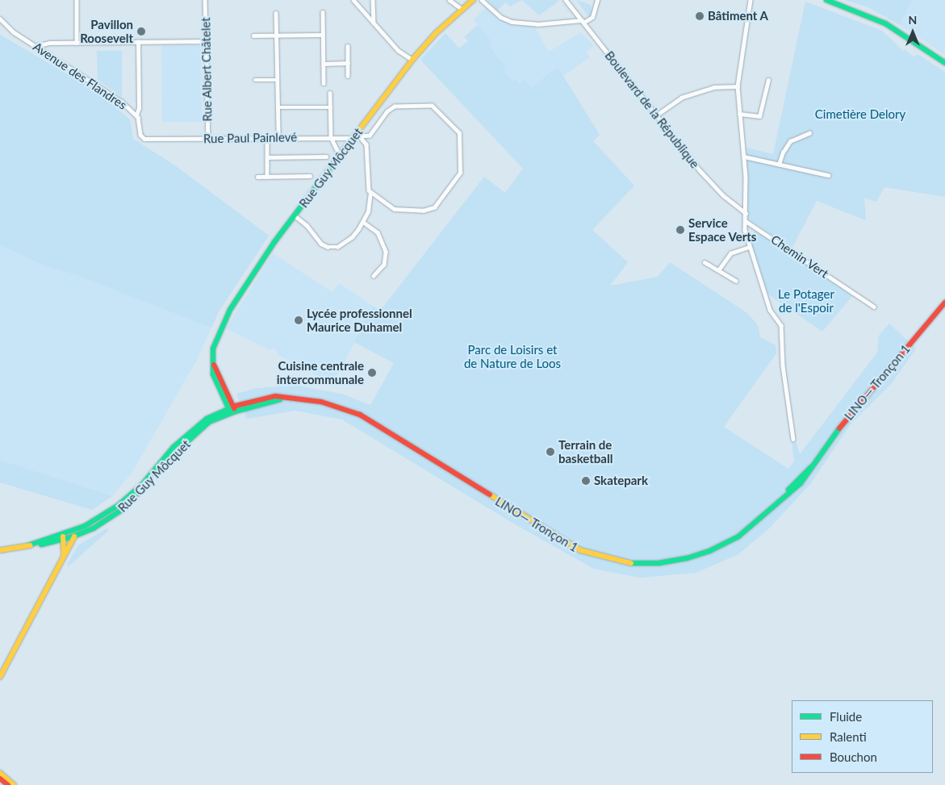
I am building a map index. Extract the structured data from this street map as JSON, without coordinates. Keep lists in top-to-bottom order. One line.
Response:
{"streets":{"main road":["Rue Guy Môcquet","LINO— Tronçon 1"],"street":["Rue Albert Châtelet","Avenue des Flandres","Boulevard de la République","Rue Paul Painlevé","Chemin Vert"]},"crossings":[["Rue Albert Châtelet","Rue Paul Painlevé"],["Avenue des Flandres","Rue Paul Painlevé"],["Rue Paul Painlevé","Rue Guy Môcquet"],["Rue Guy Môcquet","LINO— Tronçon 1"]],"parks":["Cimetière Delory","Le Potager de l'Espoir","Parc de Loisirs et de Nature de Loos"],"places":["Bâtiment A","Pavillon Roosevelt","Service Espace Verts","Lycée professionnel Maurice Duhamel","Cuisine centrale intercommunale","Terrain de basketball","Skatepark"],"legend":["Fluide","Ralenti","Bouchon"],"north":"top"}
